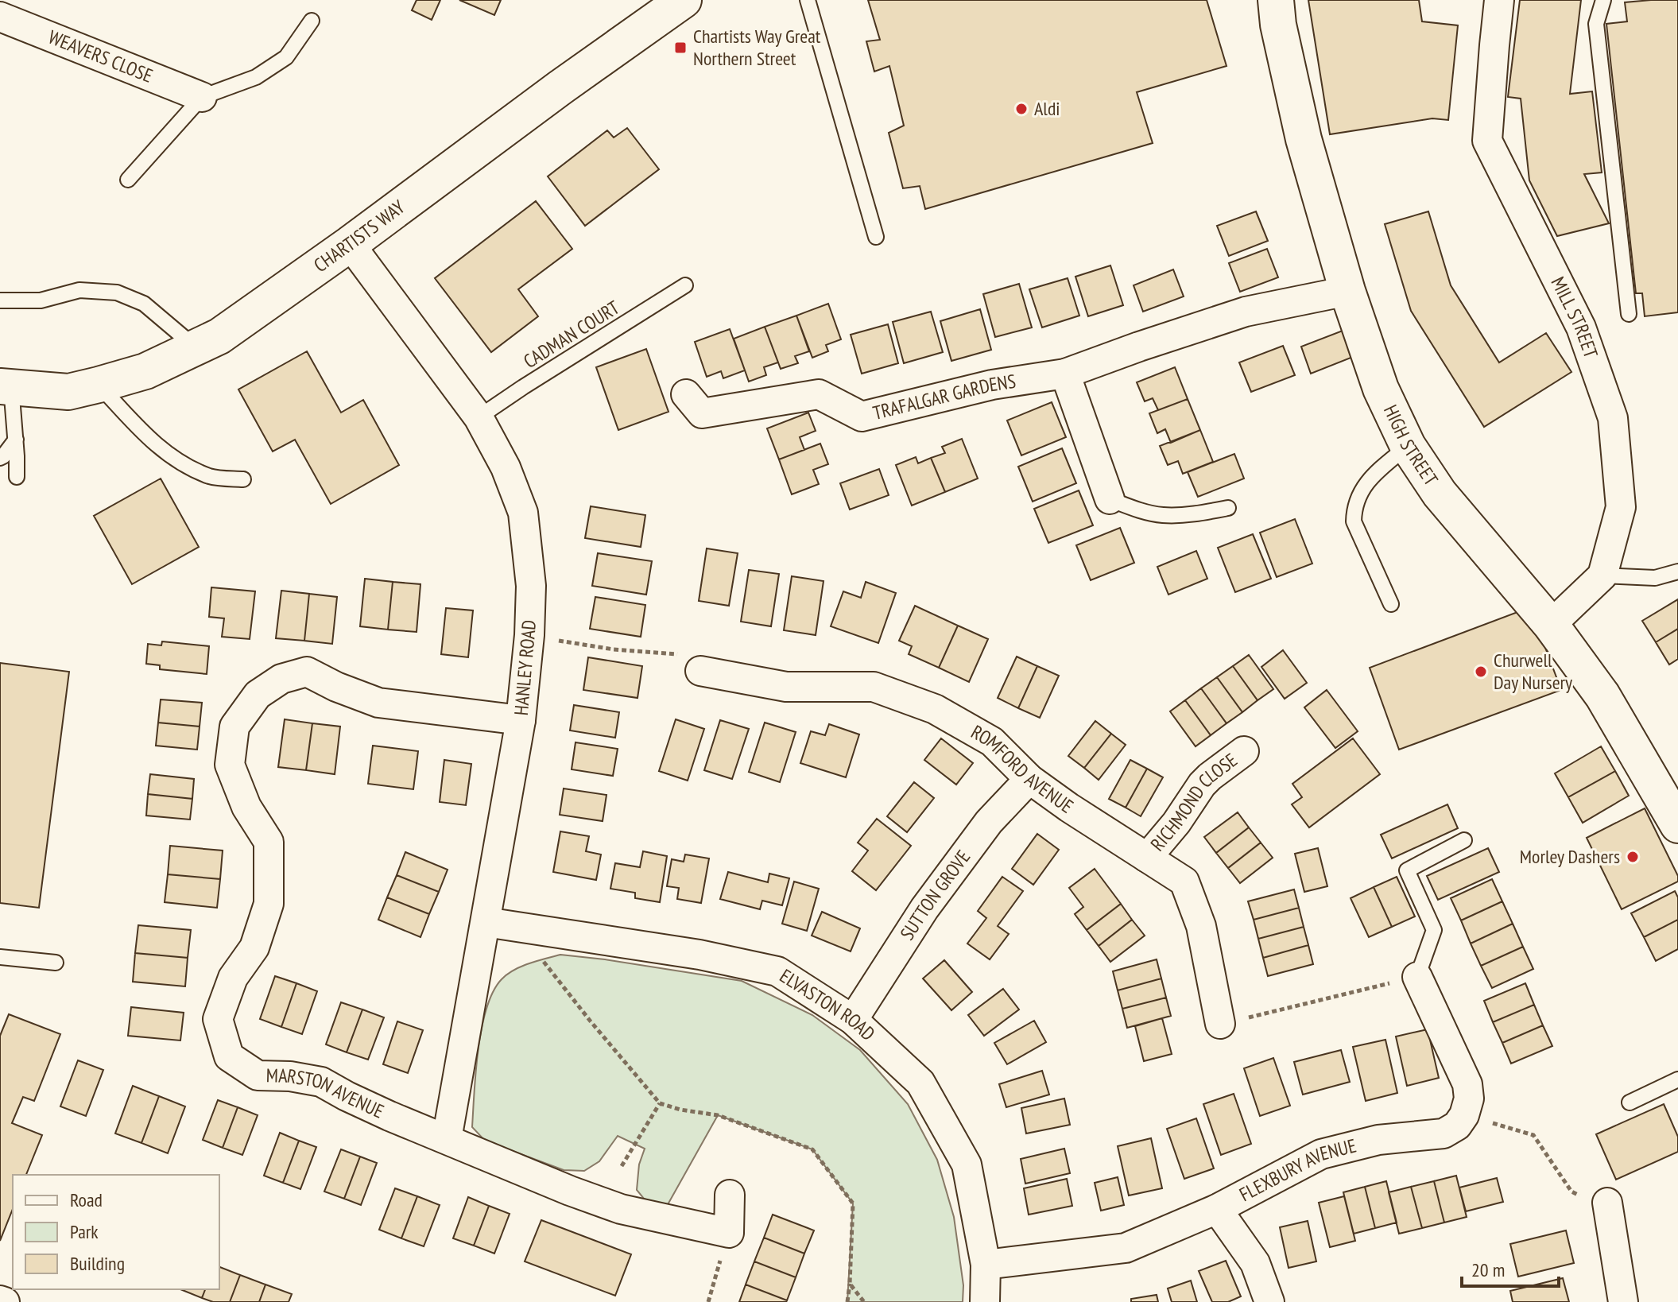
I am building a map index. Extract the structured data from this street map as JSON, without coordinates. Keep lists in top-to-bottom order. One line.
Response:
{"streets":{"street":["WEAVERS CLOSE","CHARTISTS WAY","MILL STREET","TRAFALGAR GARDENS","HIGH STREET","HANLEY ROAD","ROMFORD AVENUE","RICHMOND CLOSE","SUTTON GROVE","ELVASTON ROAD","MARSTON AVENUE","FLEXBURY AVENUE"],"lane":["CADMAN COURT"]},"crossings":[["CHARTISTS WAY","HANLEY ROAD"],["CADMAN COURT","HANLEY ROAD"],["TRAFALGAR GARDENS","HIGH STREET"],["HANLEY ROAD","ELVASTON ROAD"],["HANLEY ROAD","MARSTON AVENUE"],["ROMFORD AVENUE","RICHMOND CLOSE"],["ROMFORD AVENUE","SUTTON GROVE"],["SUTTON GROVE","ELVASTON ROAD"],["ELVASTON ROAD","FLEXBURY AVENUE"]],"places":{"transit":["Chartists Way Great Northern Street"],"other":["Aldi","Churwell Day Nursery","Morley Dashers"]},"legend":["Road","Park","Building"],"scale_bar":"20 m"}
